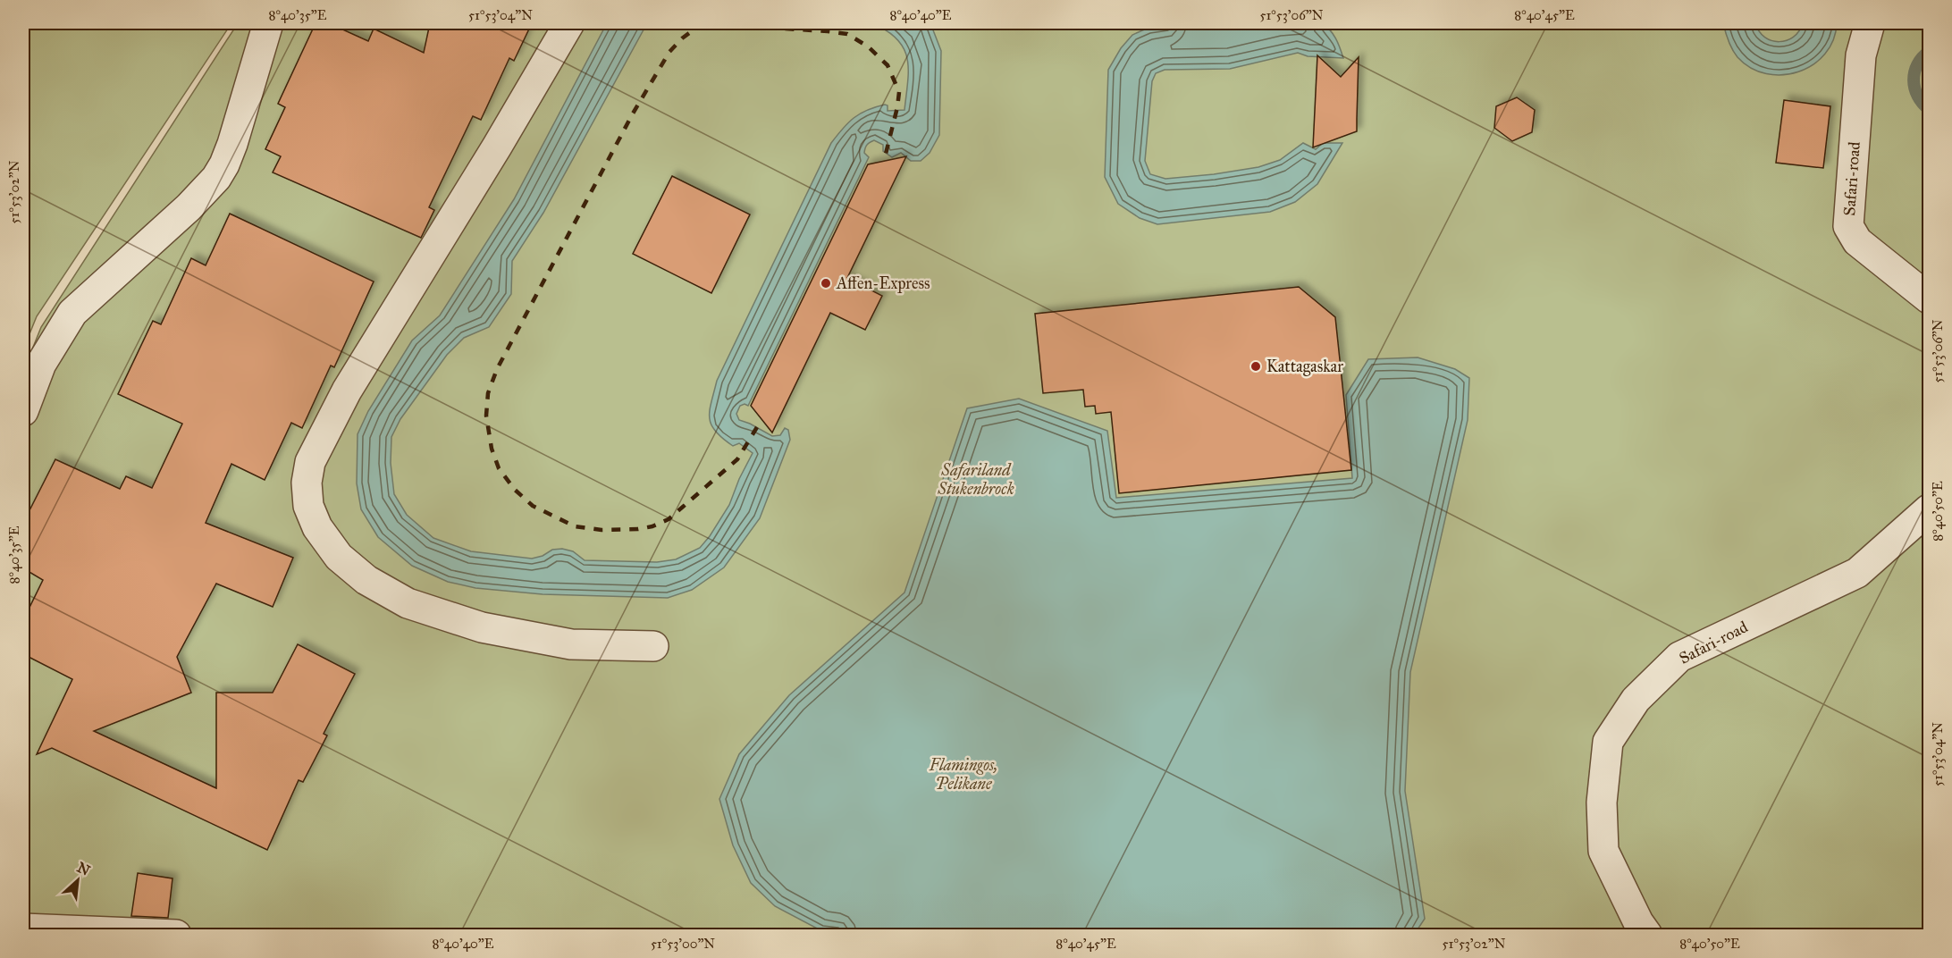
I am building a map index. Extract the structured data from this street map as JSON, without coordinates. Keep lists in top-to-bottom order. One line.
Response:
{"streets":{"lane":["Safari-road"]},"parks":["Safariland Stukenbrock","Flamingos, Pelikane"],"places":["Affen-Express","Kattagaskar"],"north":"top right","coordinates":["8°40'35\"E","51°53'04\"N","8°40'40\"E","51°53'06\"N","8°40'45\"E","51°53'02\"N","8°40'50\"E","51°53'00\"N"]}
